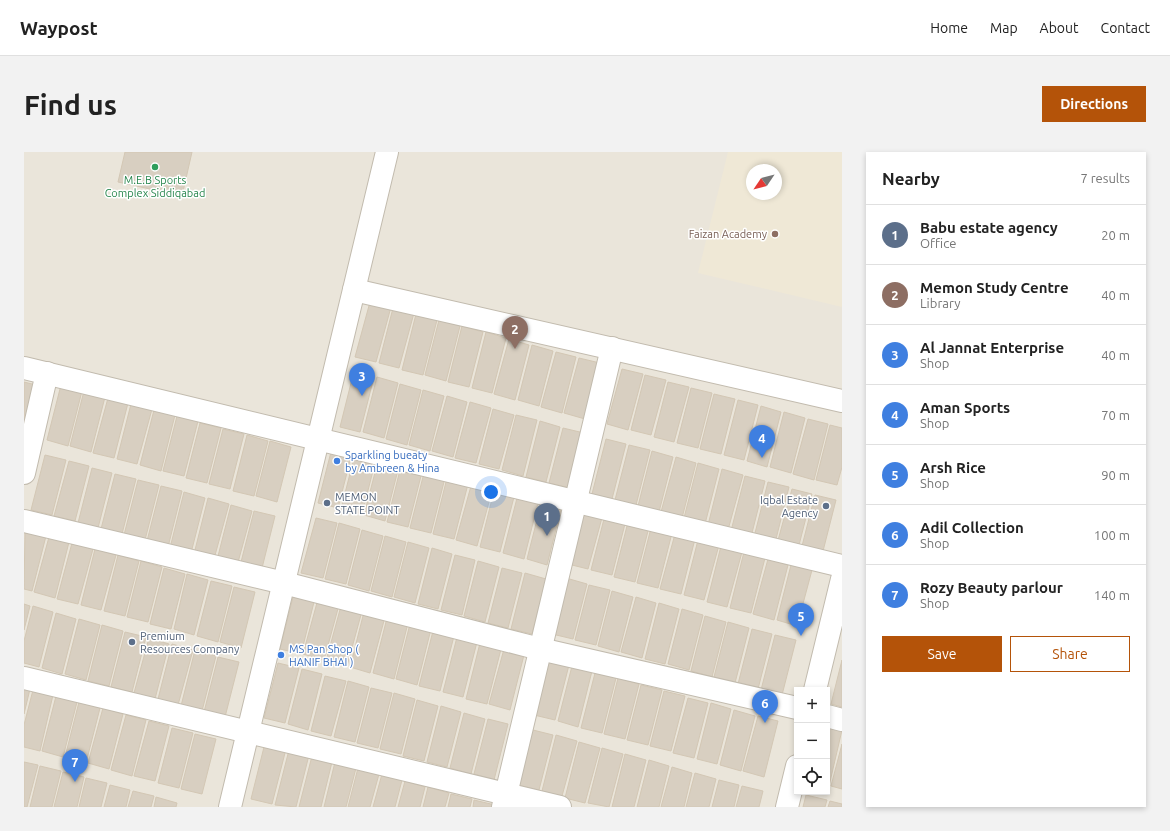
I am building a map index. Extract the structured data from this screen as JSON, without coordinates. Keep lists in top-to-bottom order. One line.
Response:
{"places":["M.E.B Sports Complex Siddiqabad","Faizan Academy","Sparkling bueaty by Ambreen & Hina","MEMON STATE POINT","Iqbal Estate Agency","Premium Resources Company","MS Pan Shop ( HANIF BHAI )"],"north":"bottom left","page":{"header":"Waypost","nav":["Home","Map","About","Contact"],"buttons":["Directions",["Save","Share"]],"title":"Find us","heading":["Nearby","7 results"],"list":[{"mark":"1","name":"Babu estate agency","note":"Office","value":"20 m"},{"mark":"2","name":"Memon Study Centre","note":"Library","value":"40 m"},{"mark":"3","name":"Al Jannat Enterprise","note":"Shop","value":"40 m"},{"mark":"4","name":"Aman Sports","note":"Shop","value":"70 m"},{"mark":"5","name":"Arsh Rice","note":"Shop","value":"90 m"},{"mark":"6","name":"Adil Collection","note":"Shop","value":"100 m"},{"mark":"7","name":"Rozy Beauty parlour","note":"Shop","value":"140 m"}],"pins":["2","3","4","1","5","6","7"],"map_buttons":["+","−"]}}
